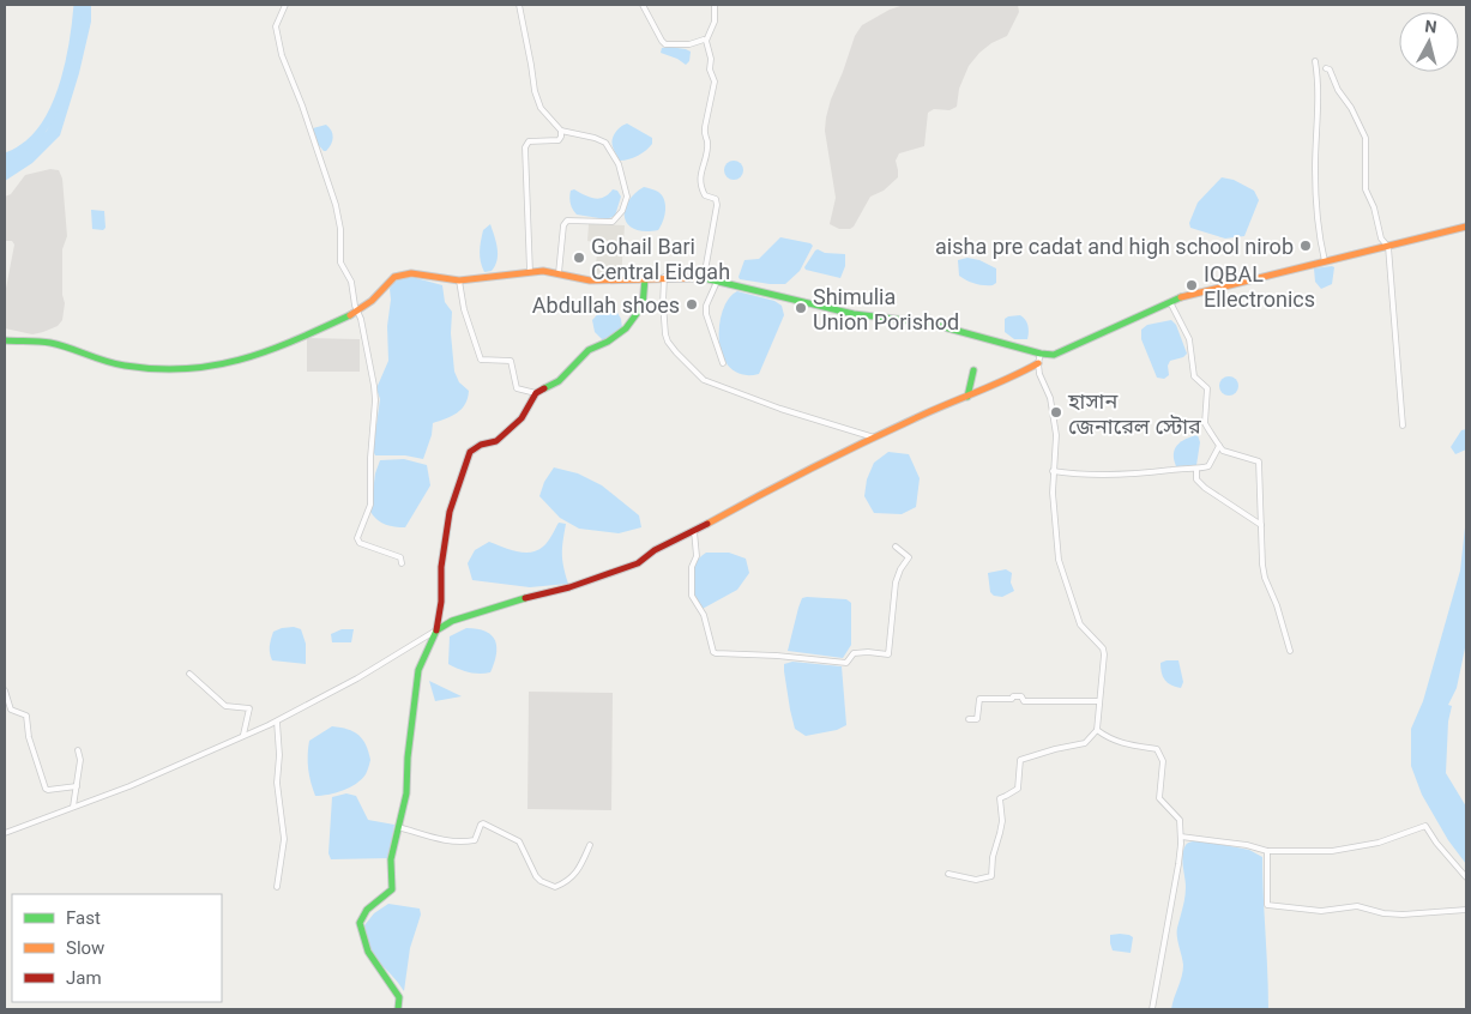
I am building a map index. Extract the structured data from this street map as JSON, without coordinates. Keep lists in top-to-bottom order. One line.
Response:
{"places":["aisha pre cadat and high school nirob","Gohail Bari Central Eidgah","IQBAL Ellectronics","Abdullah shoes","Shimulia Union Porishod","হাসান জেনারেল স্টোর"],"legend":["Fast","Slow","Jam"],"north":"top"}
